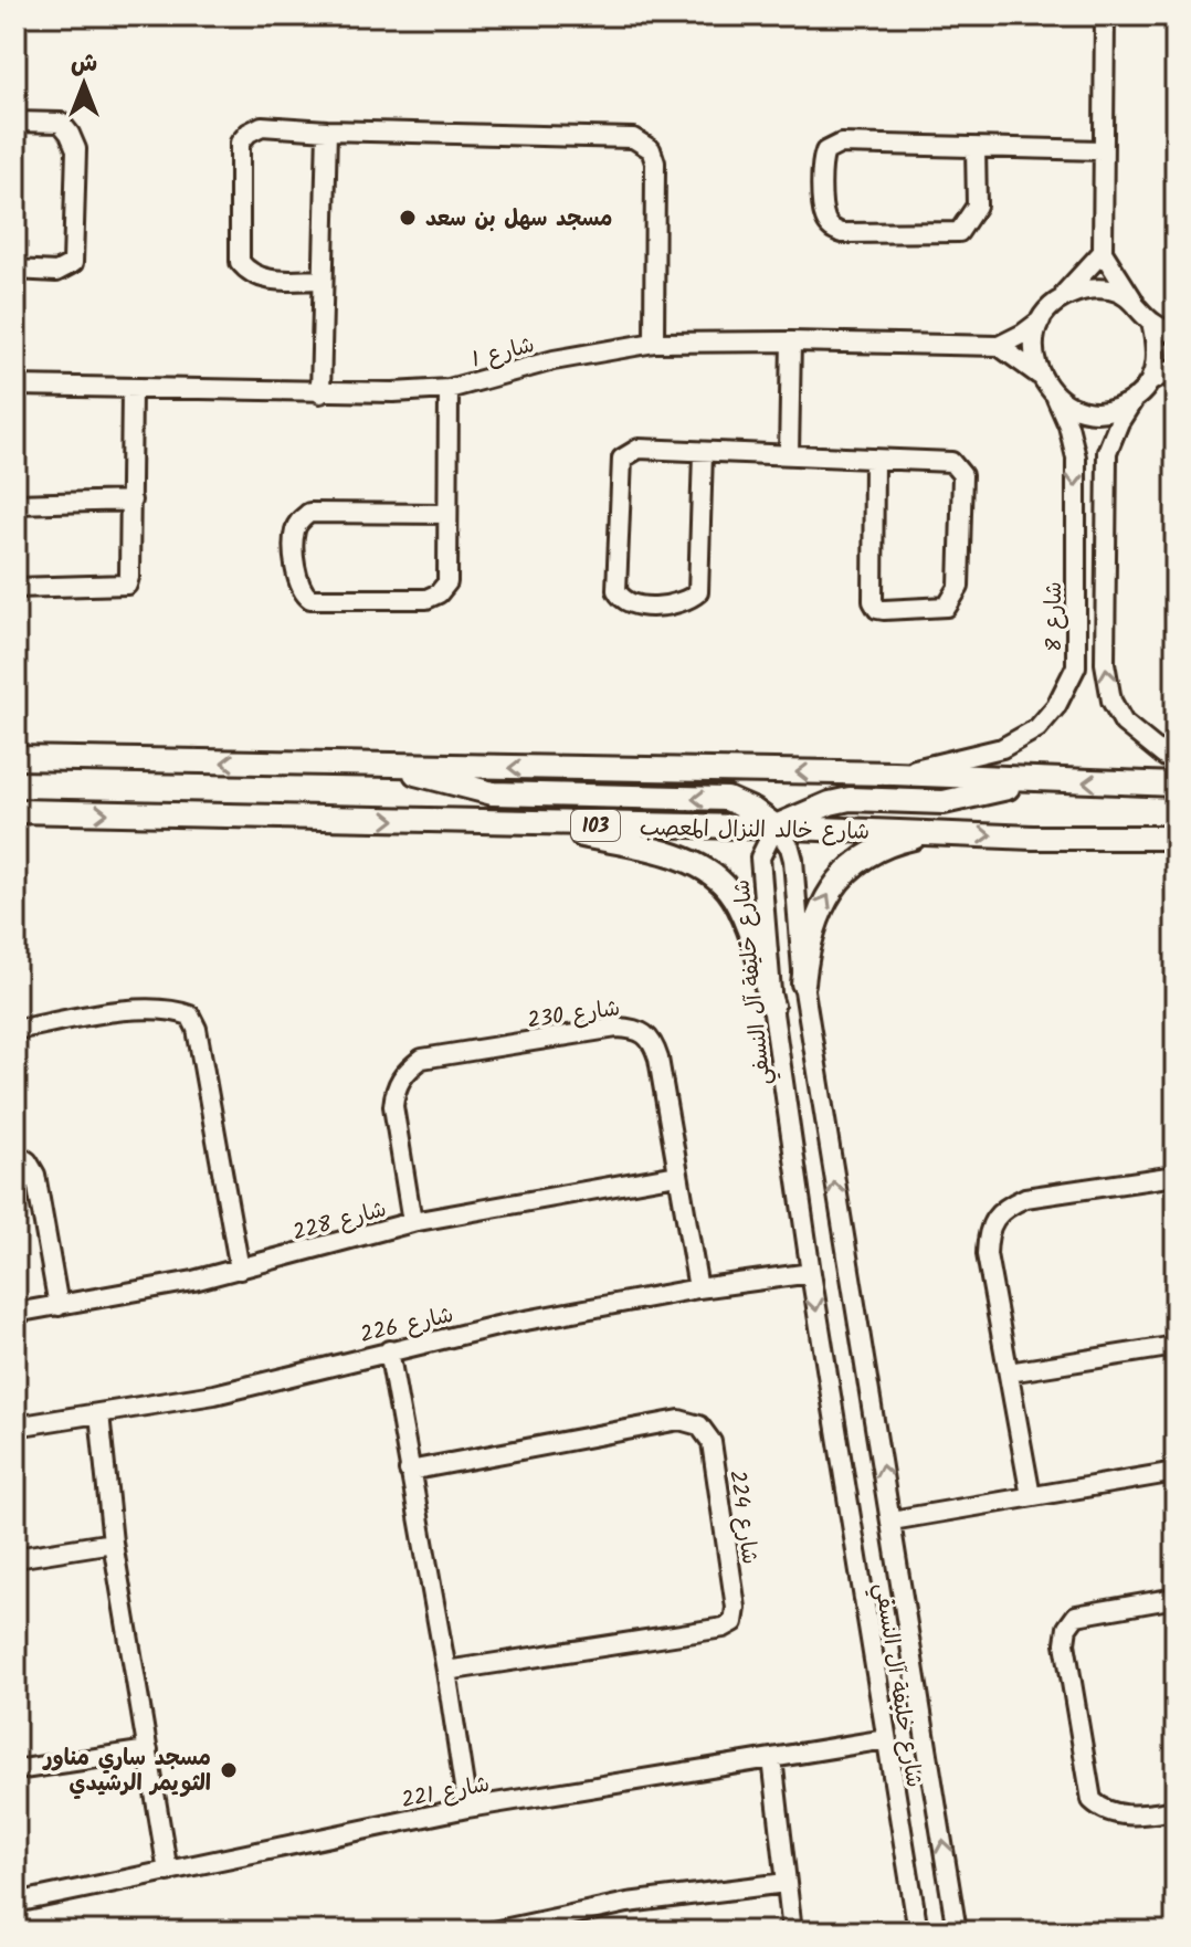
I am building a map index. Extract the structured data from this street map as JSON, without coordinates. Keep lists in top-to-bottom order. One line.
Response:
{"streets":{"main road":["103","شارع خالد النزال المعصب"],"street":["شارع 1","شارع 8","شارع خليفة آل النسفي","شارع 230","شارع 228","شارع 226","شارع 224","شارع 221"]},"crossings":[["شارع خالد النزال المعصب","شارع خليفة آل النسفي"],["شارع خليفة آل النسفي","شارع 226"],["شارع خليفة آل النسفي","شارع 221"],["شارع 230","شارع 228"],["شارع 230","شارع 226"]],"one_way":["شارع 8"],"places":["مسجد سهل بن سعد","مسجد ساري مناور الثويمر الرشيدي"],"north":"top"}
